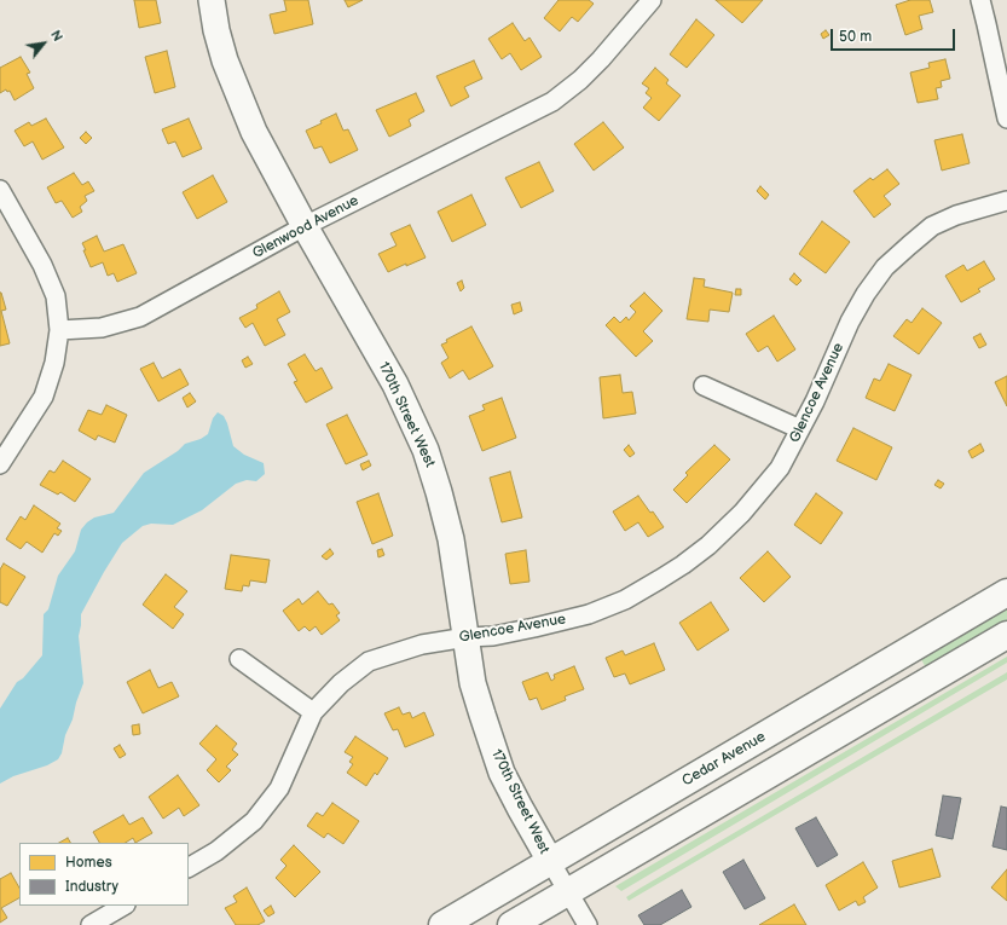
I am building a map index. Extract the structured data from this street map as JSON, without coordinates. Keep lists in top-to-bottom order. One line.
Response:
{"streets":{"main road":["Cedar Avenue"],"street":["Glenwood Avenue","Glencoe Avenue","170th Street West"]},"crossings":[["Glenwood Avenue","170th Street West"],["Glencoe Avenue","170th Street West"],["170th Street West","Cedar Avenue"]],"legend":["Homes","Industry"],"scale_bar":"50 m","north":"top right"}
